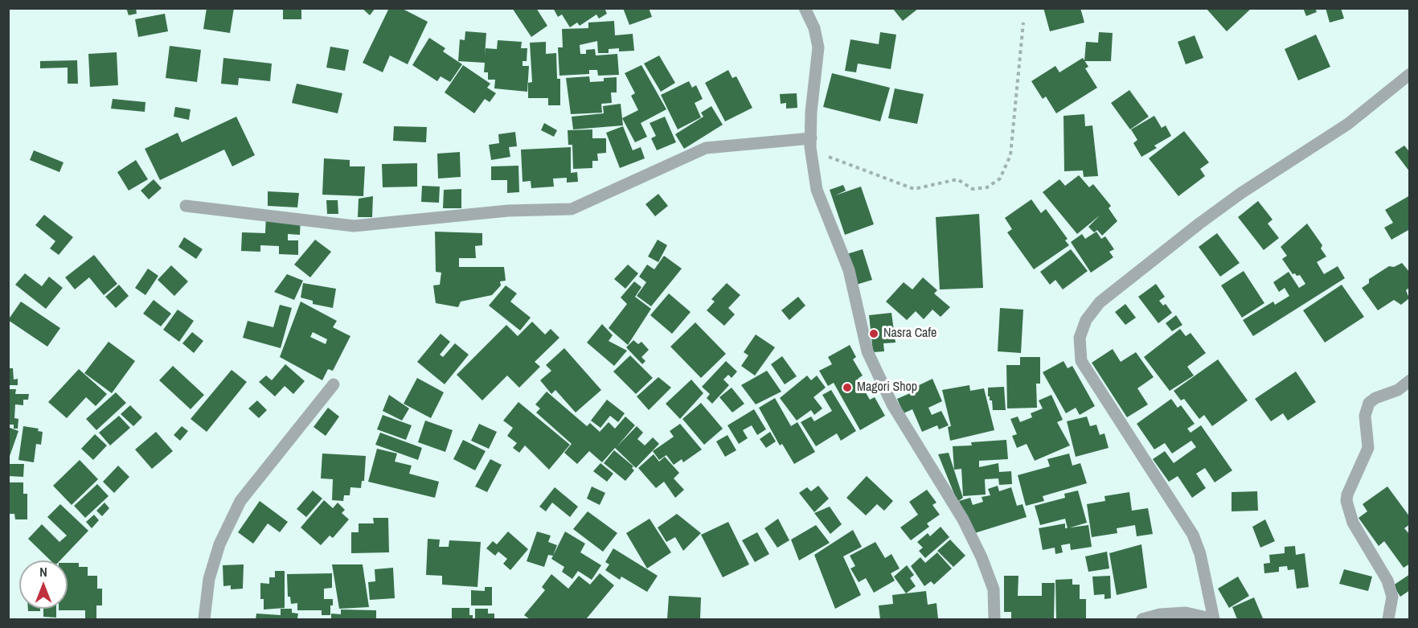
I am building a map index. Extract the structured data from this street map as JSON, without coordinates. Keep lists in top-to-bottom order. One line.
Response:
{"places":["Nasra Cafe","Magori Shop"],"north":"top"}
